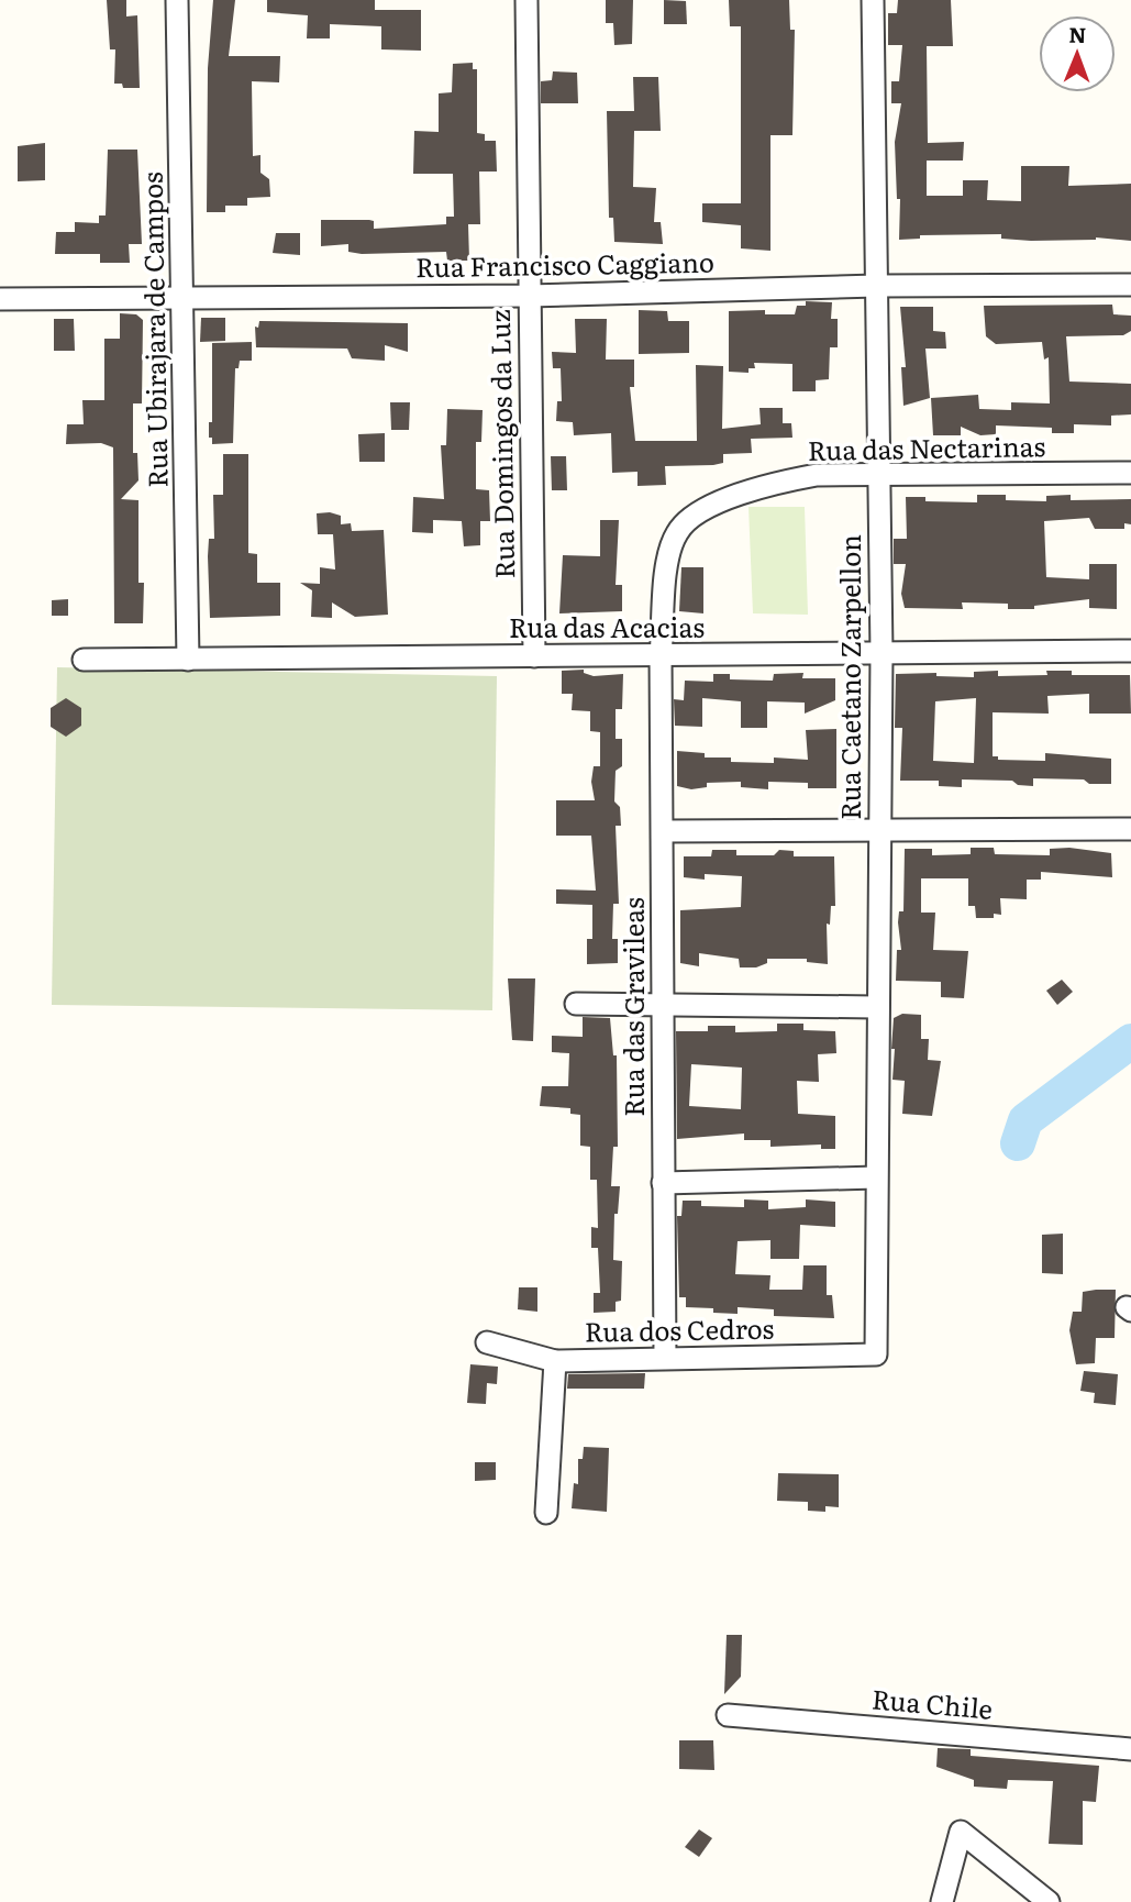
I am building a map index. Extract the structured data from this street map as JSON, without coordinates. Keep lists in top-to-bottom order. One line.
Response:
{"streets":{"street":["Rua Francisco Caggiano","Rua Ubirajara de Campos","Rua Domingos da Luz","Rua das Nectarinas","Rua das Acacias","Rua Caetano Zarpellon","Rua das Gravileas","Rua dos Cedros","Rua Chile"]},"crossings":[["Rua Francisco Caggiano","Rua Ubirajara de Campos"],["Rua Francisco Caggiano","Rua Domingos da Luz"],["Rua Francisco Caggiano","Rua Caetano Zarpellon"],["Rua Ubirajara de Campos","Rua das Acacias"],["Rua Domingos da Luz","Rua das Acacias"],["Rua das Nectarinas","Rua das Acacias"],["Rua das Nectarinas","Rua Caetano Zarpellon"],["Rua das Nectarinas","Rua das Gravileas"],["Rua das Acacias","Rua Caetano Zarpellon"],["Rua das Acacias","Rua das Gravileas"],["Rua Caetano Zarpellon","Rua dos Cedros"],["Rua das Gravileas","Rua dos Cedros"]],"north":"top"}
